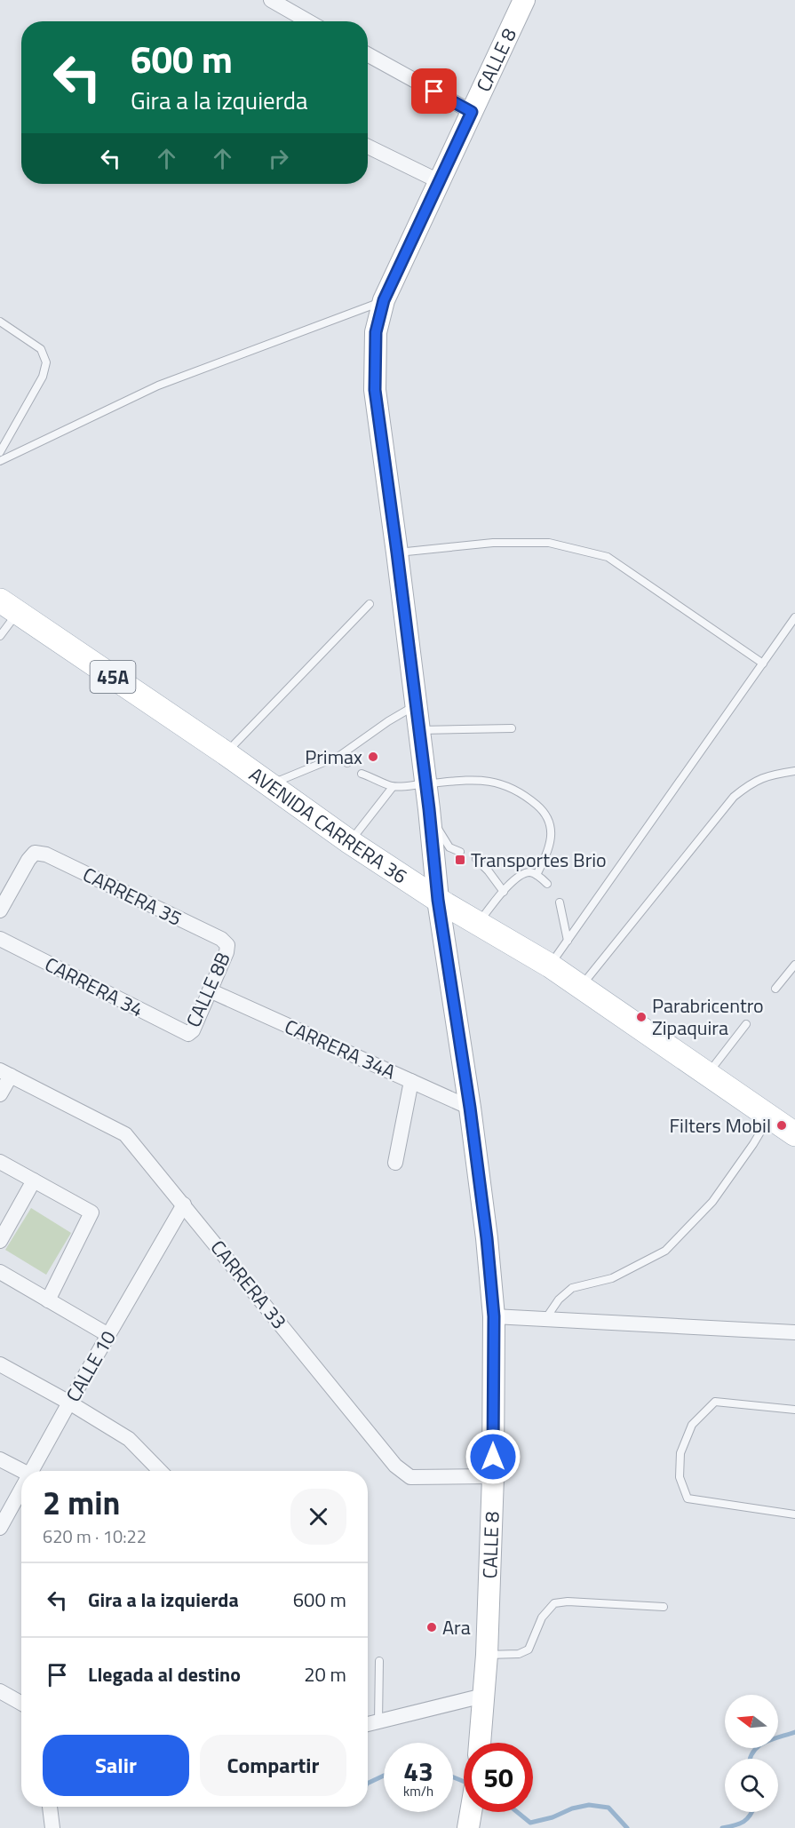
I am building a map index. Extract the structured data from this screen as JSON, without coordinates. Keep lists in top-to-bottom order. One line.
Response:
{"streets":{"main road":["CALLE 8","45A","AVENIDA CARRERA 36"],"street":["CARRERA 35","CARRERA 34","CALLE 8B","CARRERA 34A","CARRERA 33","CALLE 10"]},"crossings":[["CALLE 8","AVENIDA CARRERA 36"],["CALLE 8","CARRERA 34A"],["CALLE 8","CARRERA 33"],["CARRERA 35","CALLE 8B"],["CARRERA 34","CALLE 8B"],["CALLE 8B","CARRERA 34A"],["CARRERA 33","CALLE 10"]],"places":{"other":["Primax","Parabricentro Zipaquira","Filters Mobil","Ara"],"transit":["Transportes Brio"]},"north":"left","page":{"turn":["600 m","Gira a la izquierda"],"heading":["2 min","620 m · 10:22"],"list":[{"name":"Gira a la izquierda","value":"600 m"},{"name":"Llegada al destino","value":"20 m"}],"buttons":["Salir","Compartir"],"speed":"43 km/h","limit":"50"}}
